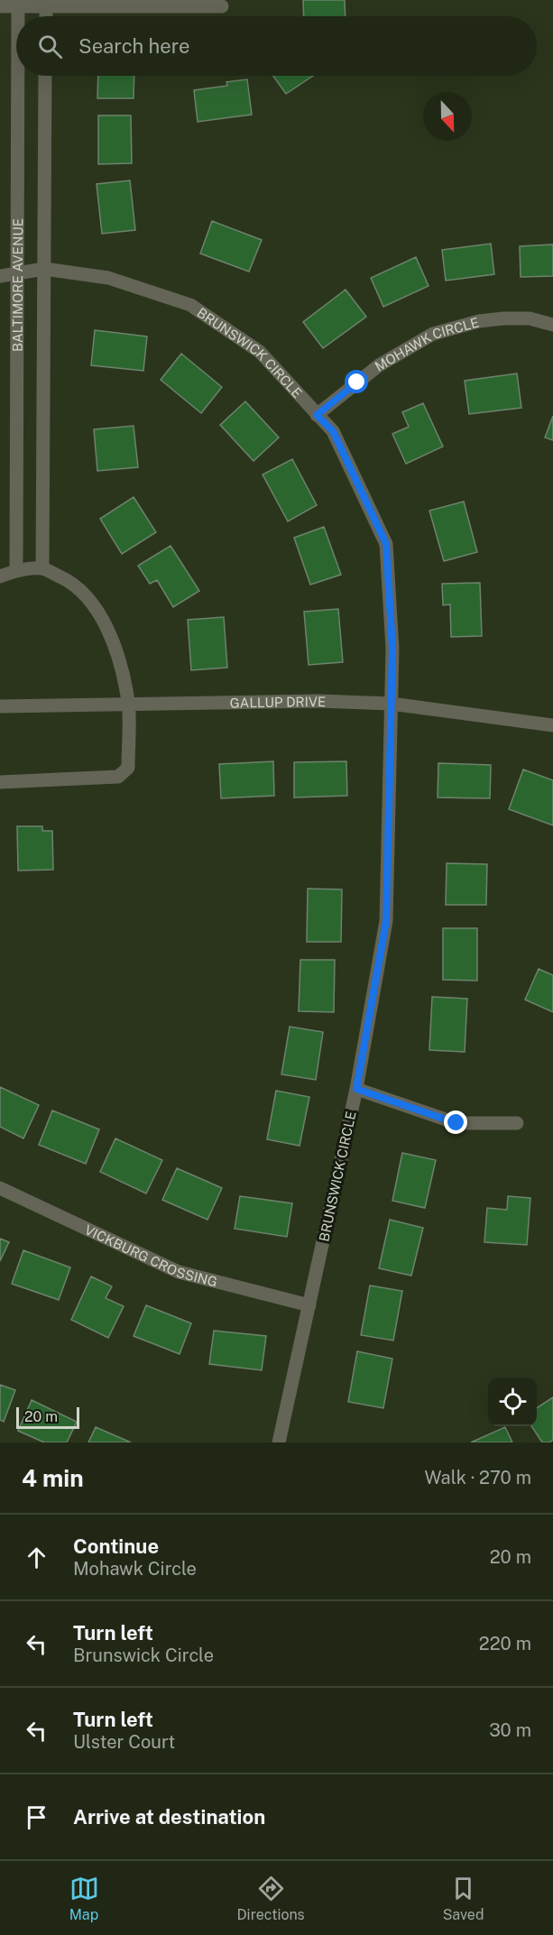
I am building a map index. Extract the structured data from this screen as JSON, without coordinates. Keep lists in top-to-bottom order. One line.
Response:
{"streets":{"street":["BALTIMORE AVENUE","MOHAWK CIRCLE","BRUNSWICK CIRCLE","GALLUP DRIVE","VICKBURG CROSSING"]},"crossings":[["BALTIMORE AVENUE","BRUNSWICK CIRCLE"],["MOHAWK CIRCLE","BRUNSWICK CIRCLE"],["BRUNSWICK CIRCLE","GALLUP DRIVE"],["BRUNSWICK CIRCLE","VICKBURG CROSSING"]],"scale_bar":"20 m","north":"bottom","page":{"search":"Search here","scale":"20 m","heading":["4 min","Walk · 270 m"],"list":[["Continue","Mohawk Circle","20 m"],["Turn left","Brunswick Circle","220 m"],["Turn left","Ulster Court","30 m"],"Arrive at destination"],"nav":["Map","Directions","Saved"]}}
